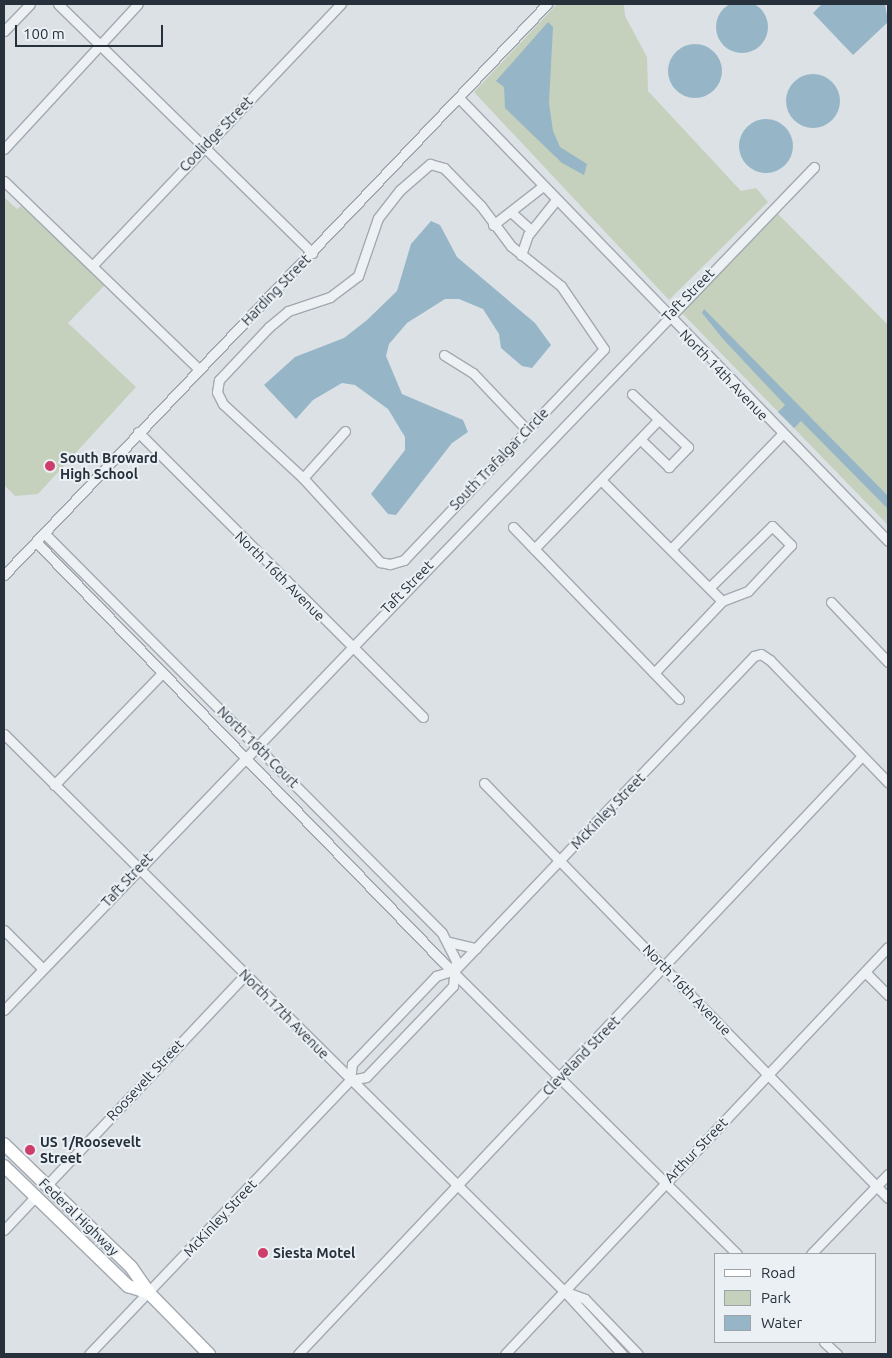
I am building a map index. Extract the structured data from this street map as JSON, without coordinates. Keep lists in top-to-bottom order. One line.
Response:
{"streets":{"main road":["Federal Highway"],"street":["Coolidge Street","Harding Street","Taft Street","North 14th Avenue","South Trafalgar Circle","North 16th Avenue","North 16th Court","McKinley Street","North 17th Avenue","Cleveland Street","Roosevelt Street","Arthur Street"]},"crossings":[["Harding Street","North 14th Avenue"],["Harding Street","North 16th Avenue"],["Harding Street","North 16th Court"],["Taft Street","North 14th Avenue"],["Taft Street","North 16th Avenue"],["Taft Street","North 16th Court"],["Taft Street","North 17th Avenue"],["North 16th Avenue","McKinley Street"],["North 16th Avenue","Cleveland Street"],["North 16th Avenue","Arthur Street"],["North 16th Court","McKinley Street"],["North 16th Court","Cleveland Street"],["North 16th Court","Arthur Street"],["McKinley Street","North 17th Avenue"],["McKinley Street","Cleveland Street"],["McKinley Street","Federal Highway"],["North 17th Avenue","Cleveland Street"],["North 17th Avenue","Roosevelt Street"],["North 17th Avenue","Arthur Street"],["Roosevelt Street","Federal Highway"]],"places":["South Broward High School","US 1/Roosevelt Street","Siesta Motel"],"legend":["Road","Park","Water"],"scale_bar":"100 m"}
